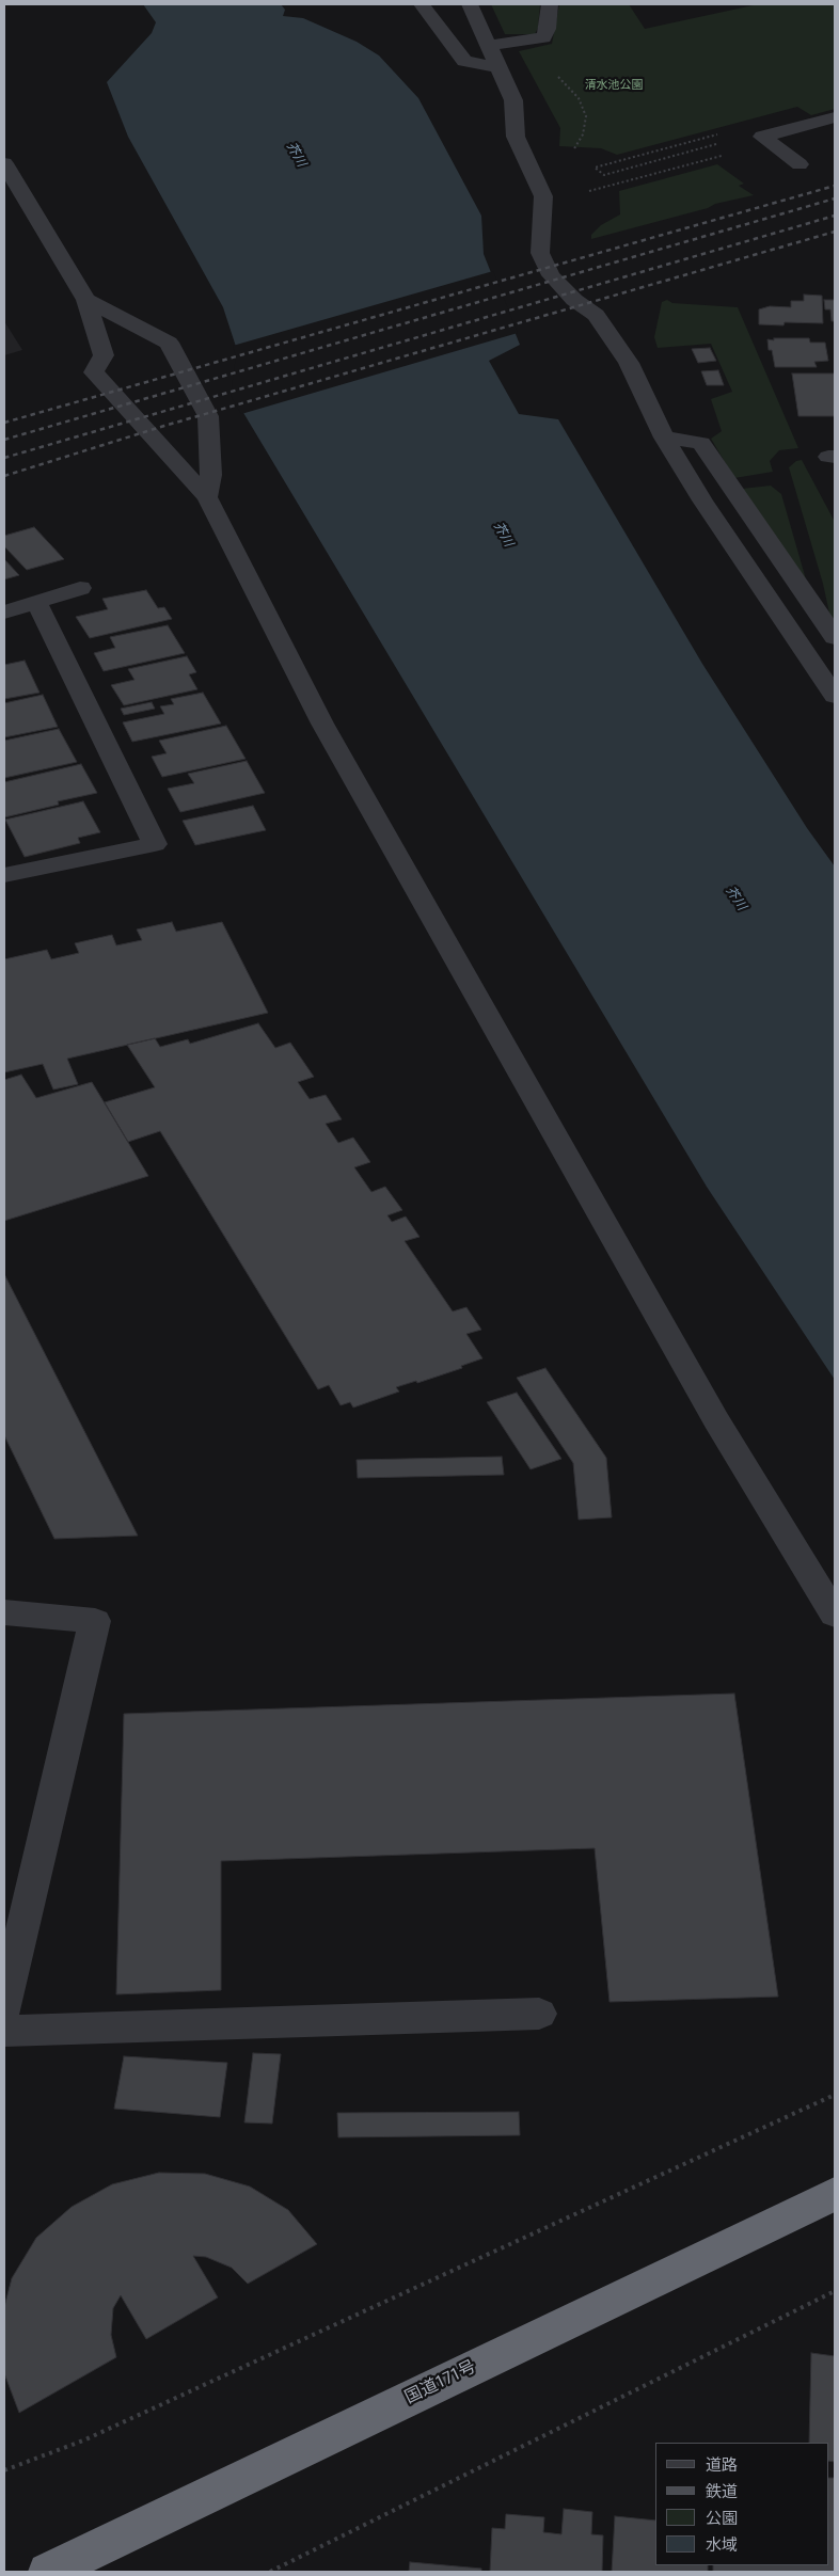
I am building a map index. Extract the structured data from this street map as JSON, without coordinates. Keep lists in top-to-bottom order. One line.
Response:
{"streets":{"highway":["国道171号"]},"water":["芥川"],"parks":["清水池公園"],"legend":["道路","鉄道","公園","水域"]}
